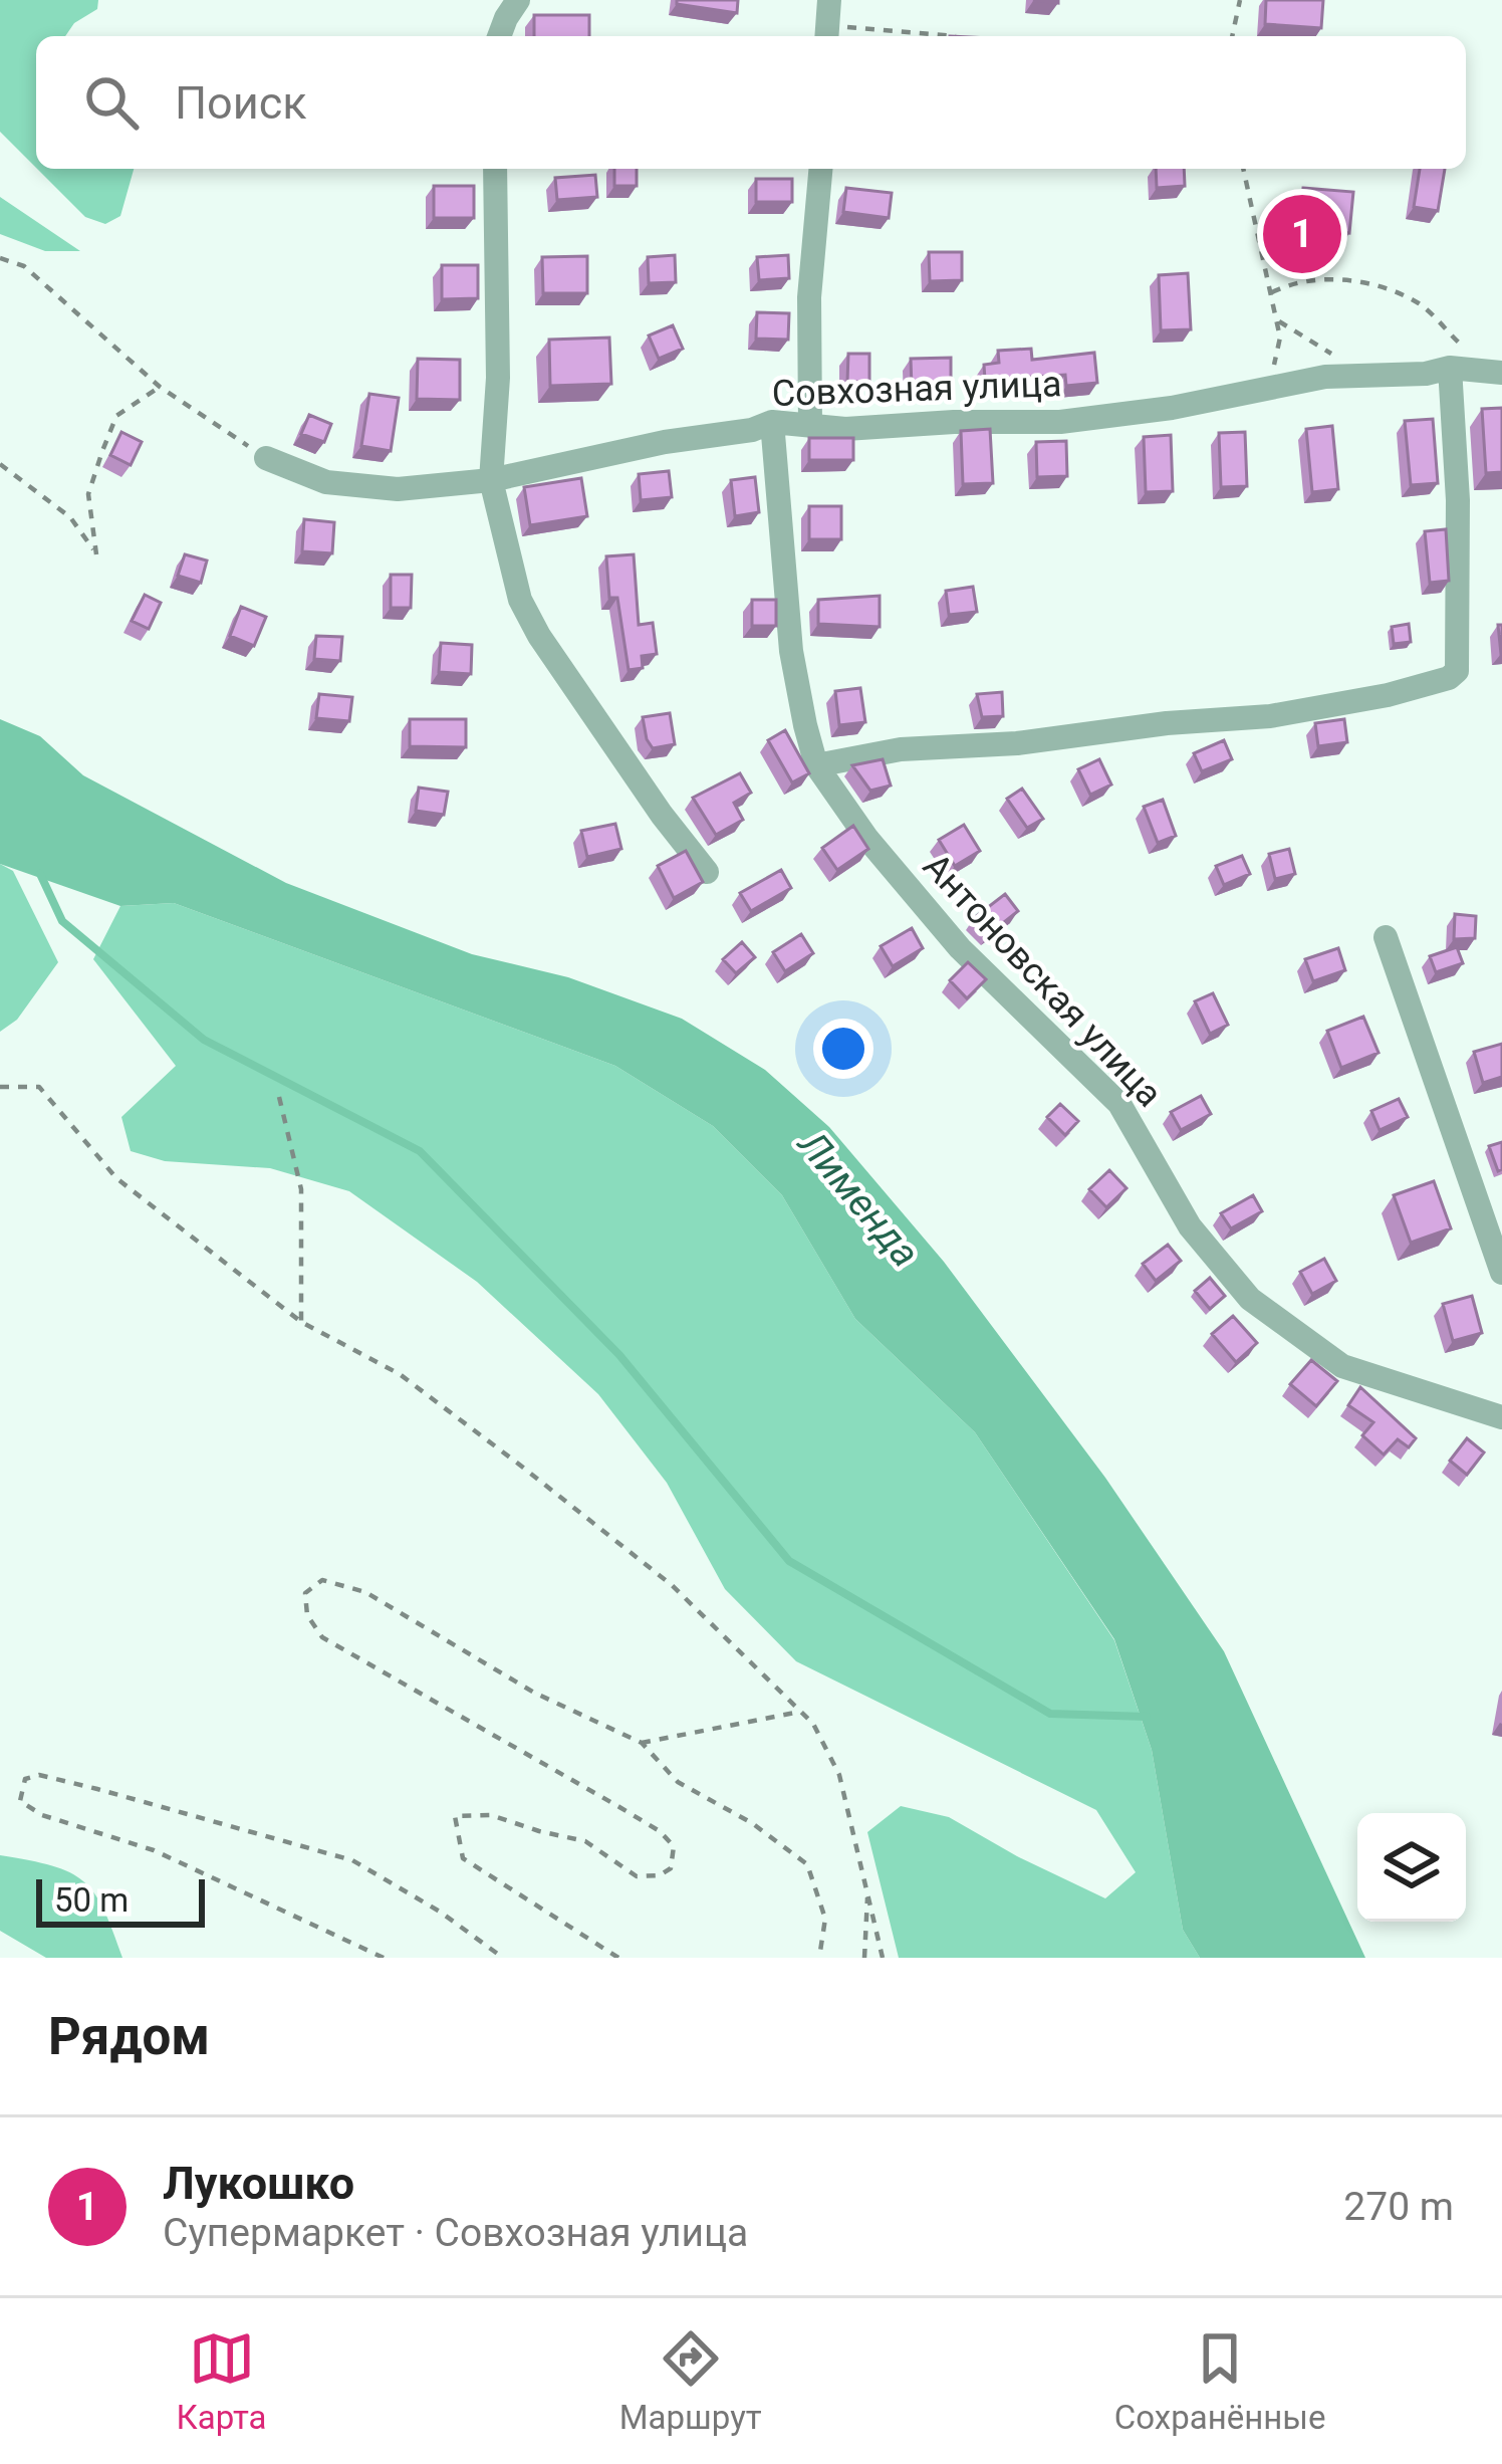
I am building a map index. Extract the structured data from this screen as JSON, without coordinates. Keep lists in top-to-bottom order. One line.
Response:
{"streets":{"street":["Совхозная улица","Антоновская улица"]},"crossings":[["Совхозная улица","Антоновская улица"]],"water":["Лименда"],"scale_bar":"50 m","page":{"search":"Поиск","pins":"1","scale":"50 m","heading":"Рядом","list":[{"mark":"1","name":"Лукошко","note":"Супермаркет · Совхозная улица","value":"270 m"}],"nav":["Карта","Маршрут","Сохранённые"]}}
